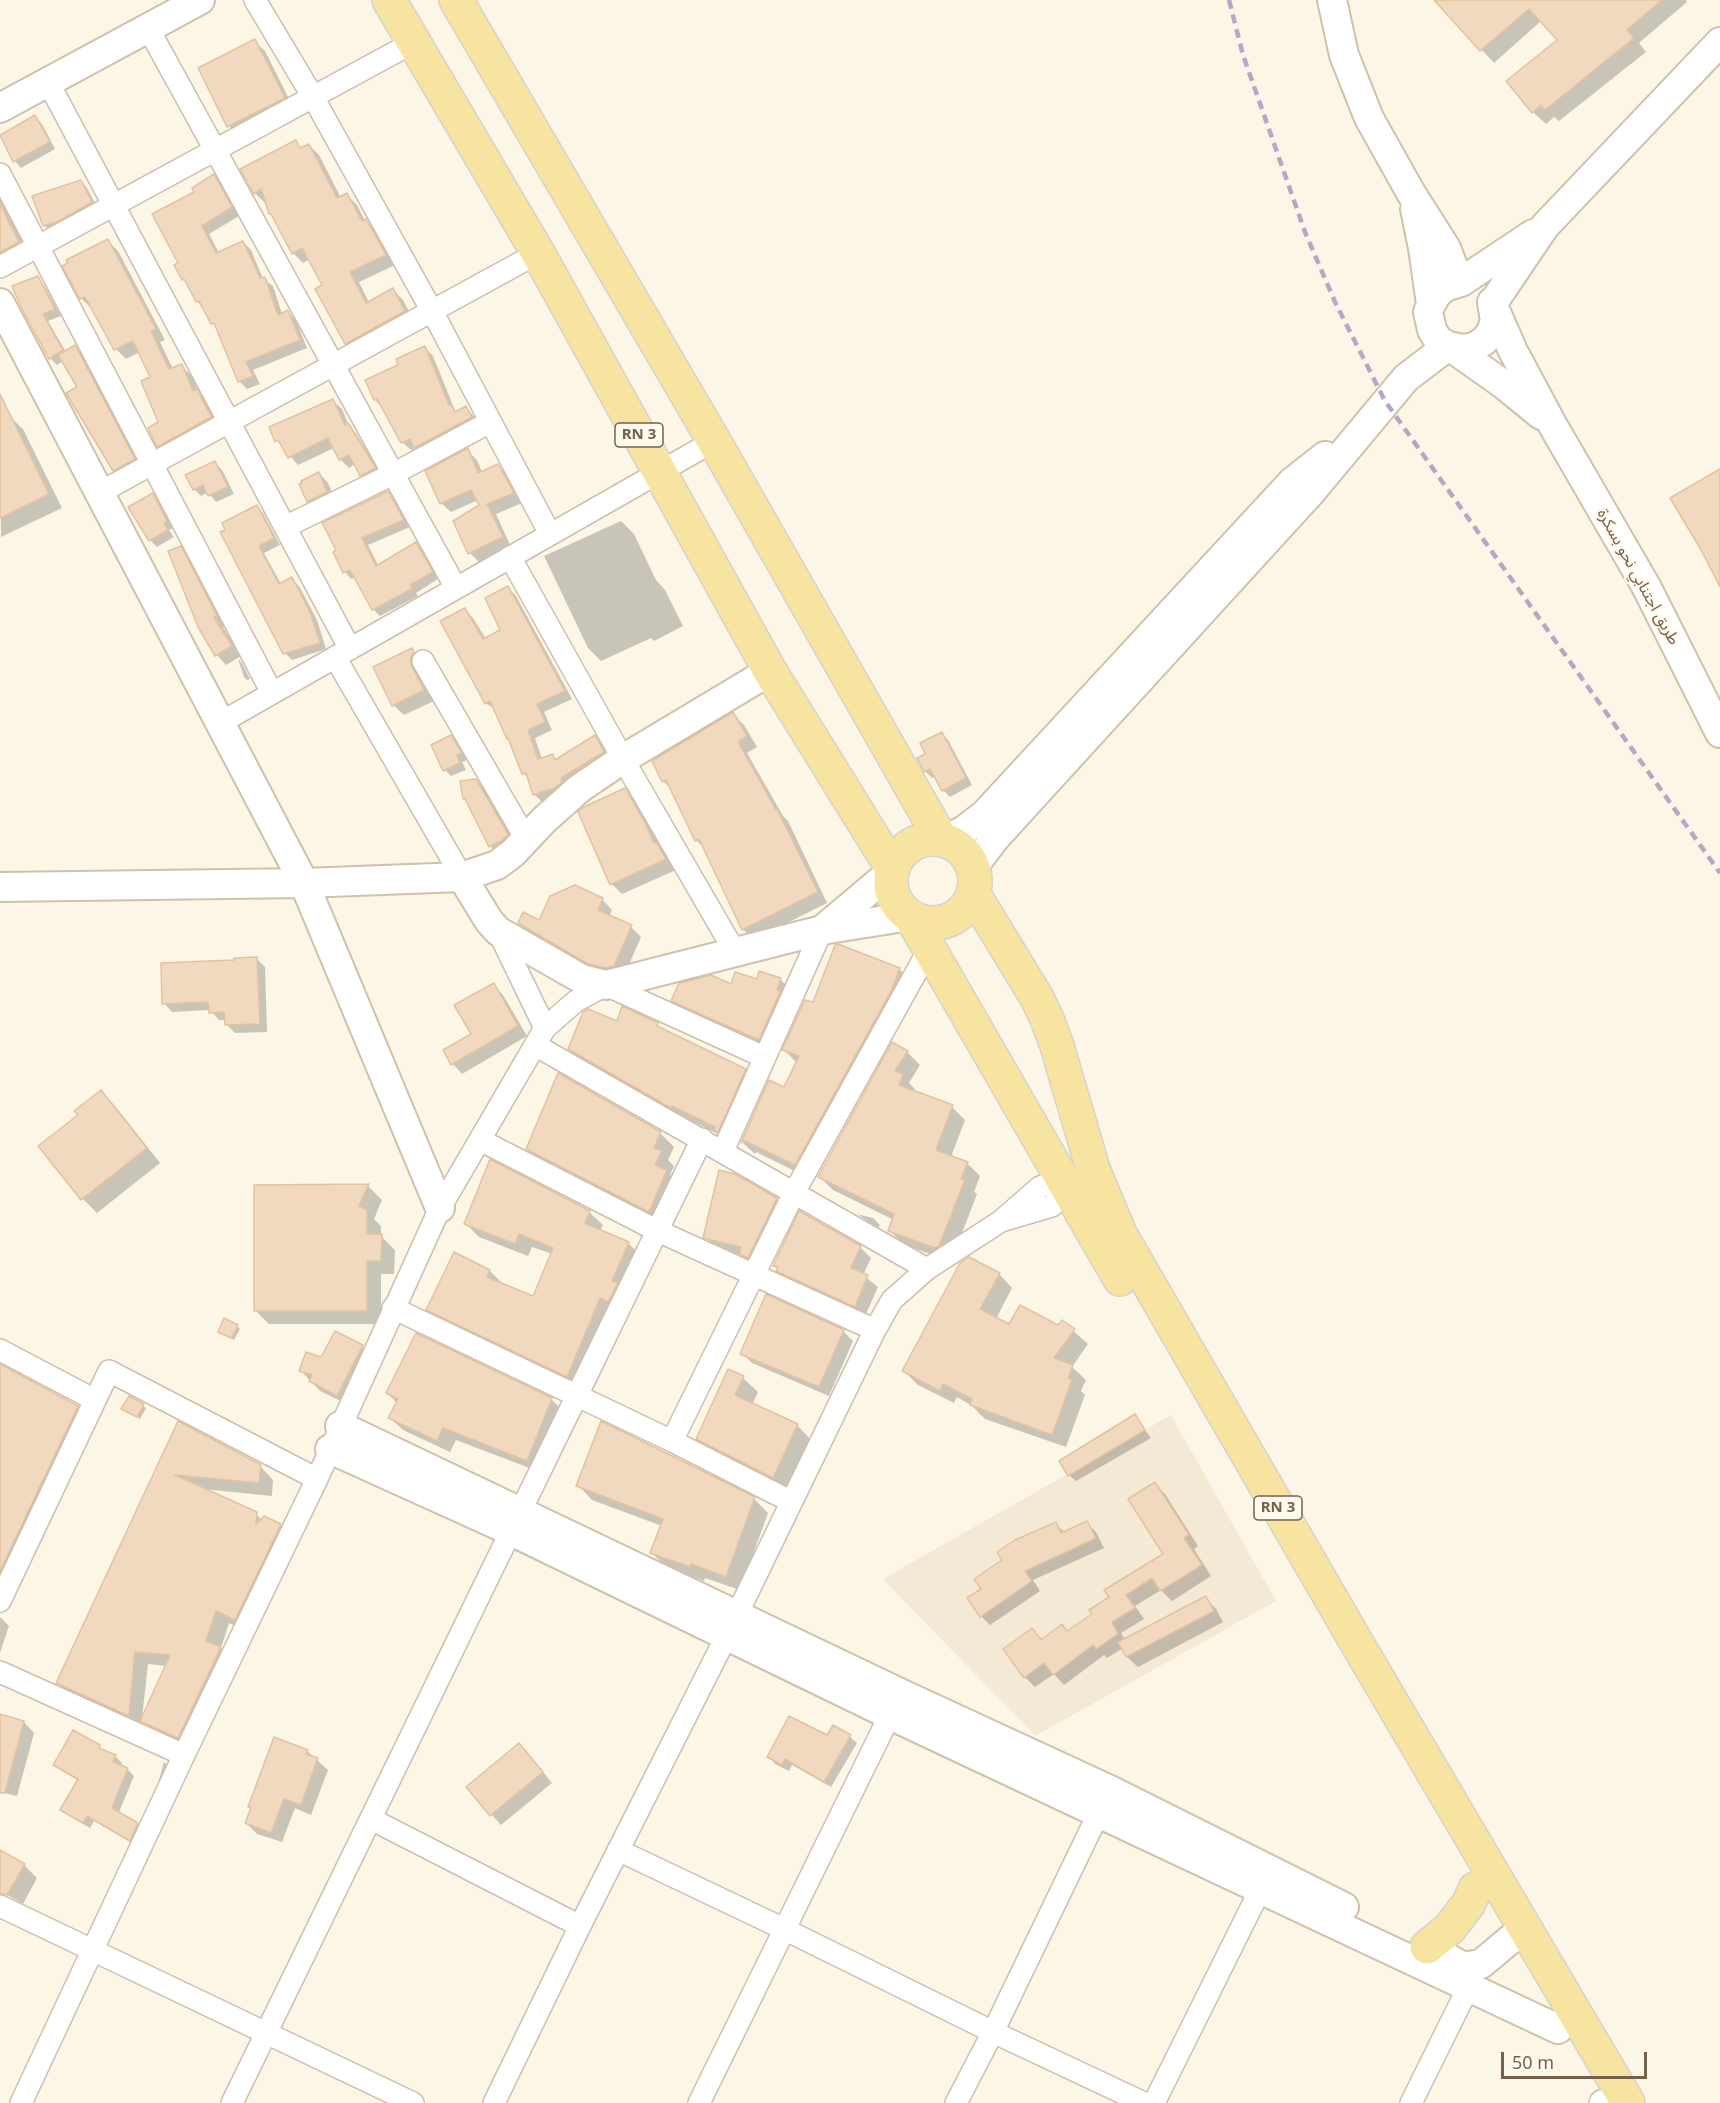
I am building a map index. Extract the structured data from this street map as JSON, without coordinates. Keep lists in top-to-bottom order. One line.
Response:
{"streets":{"main road":["RN 3"],"street":["طريق اجتنابي نحو بسكرة"]},"scale_bar":"50 m"}
